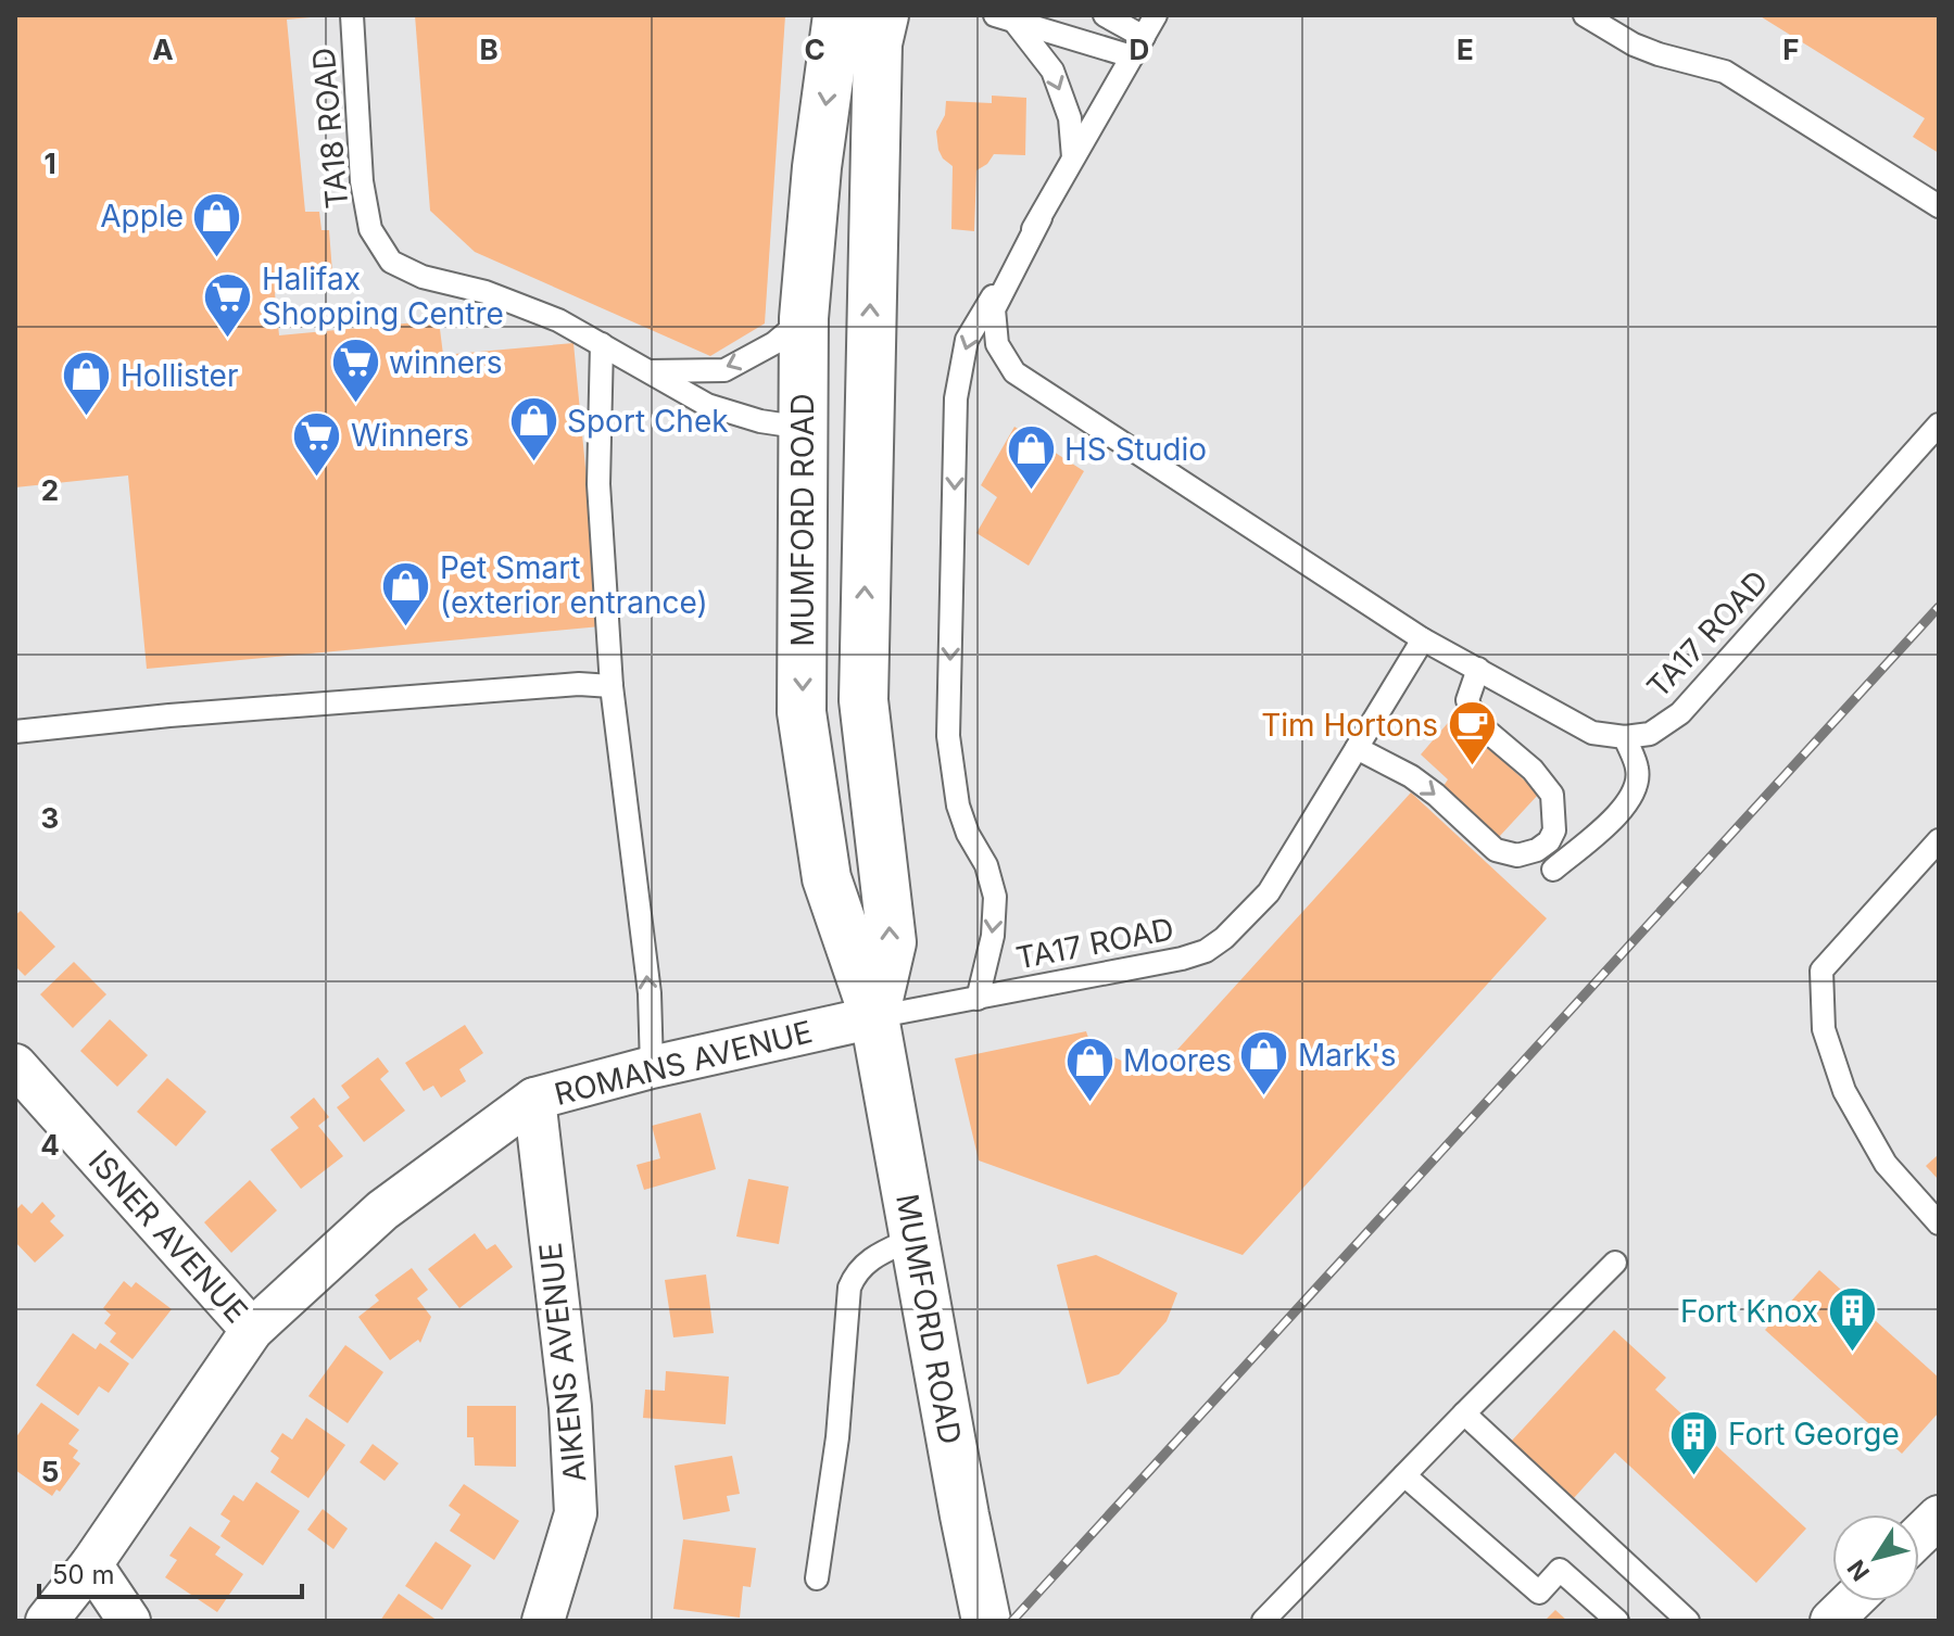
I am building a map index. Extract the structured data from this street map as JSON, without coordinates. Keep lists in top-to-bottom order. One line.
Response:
{"streets":{"street":["MUMFORD ROAD","ROMANS AVENUE","ISNER AVENUE","AIKENS AVENUE"],"lane":["TA18 ROAD","TA17 ROAD"]},"crossings":[["TA18 ROAD","MUMFORD ROAD"],["MUMFORD ROAD","TA17 ROAD"],["MUMFORD ROAD","ROMANS AVENUE"],["TA17 ROAD","ROMANS AVENUE"],["ROMANS AVENUE","ISNER AVENUE"],["ROMANS AVENUE","AIKENS AVENUE"]],"places":{"shop":["Apple","Hollister","Sport Chek","HS Studio","Pet Smart (exterior entrance)","Mark's","Moores"],"supermarket":["Halifax Shopping Centre","winners","Winners"],"cafe":["Tim Hortons"],"building":["Fort Knox","Fort George"]},"scale_bar":"50 m","north":"bottom left","grid":{"columns":["A","B","C","D","E","F"],"rows":["1","2","3","4","5"]}}
